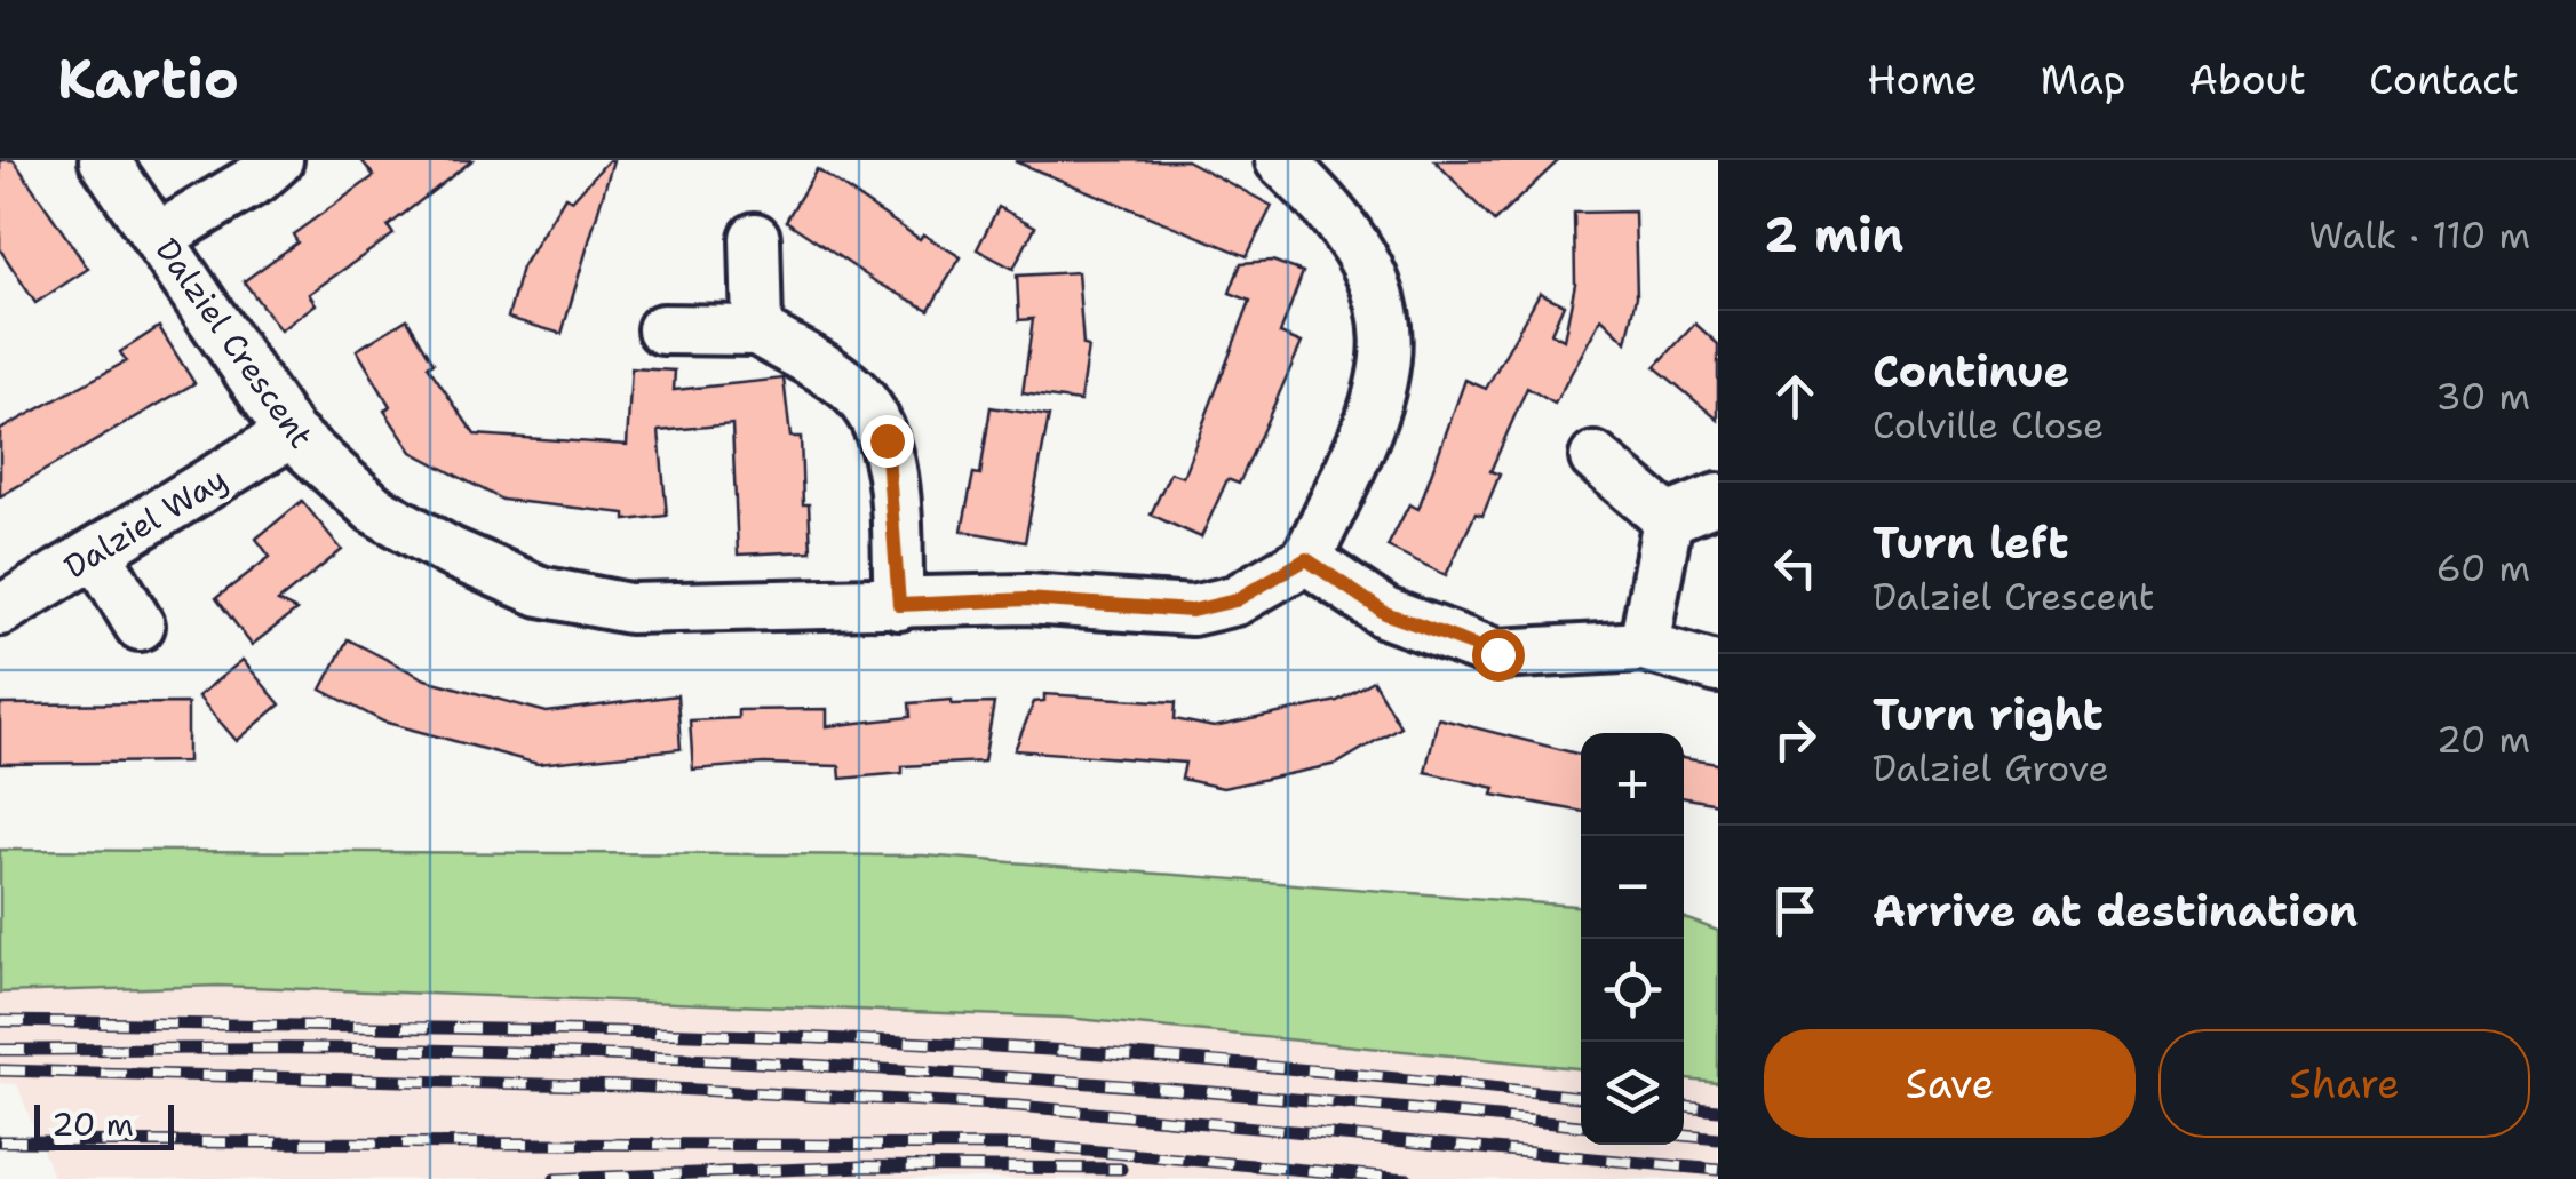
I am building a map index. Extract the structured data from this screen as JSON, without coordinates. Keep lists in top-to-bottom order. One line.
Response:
{"streets":{"street":["Dalziel Crescent","Dalziel Way"]},"crossings":[["Dalziel Crescent","Dalziel Way"]],"scale_bar":"20 m","page":{"header":"Kartio","nav":["Home","Map","About","Contact"],"heading":["2 min","Walk · 110 m"],"list":[["Continue","Colville Close","30 m"],["Turn left","Dalziel Crescent","60 m"],["Turn right","Dalziel Grove","20 m"],"Arrive at destination"],"map_buttons":["+","−"],"buttons":["Save","Share"],"scale":"20 m"}}
